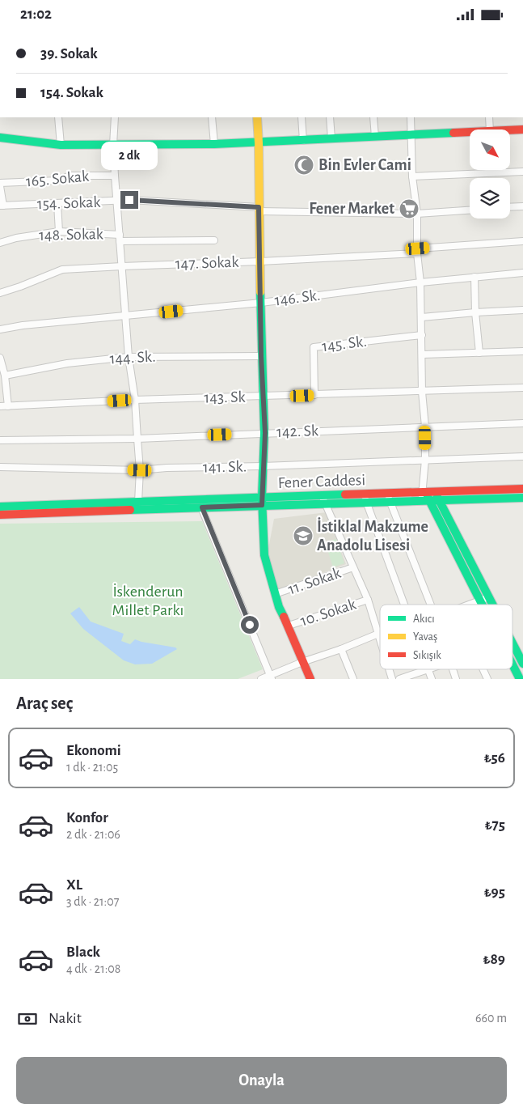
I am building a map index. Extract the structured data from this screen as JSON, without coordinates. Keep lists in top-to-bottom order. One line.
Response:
{"streets":{"street":["165. Sokak","154. Sokak","148. Sokak","147. Sokak","146. Sk.","145. Sk.","144. Sk.","143. Sk","142. Sk","141. Sk.","Fener Caddesi","11. Sokak","10. Sokak"]},"crossings":[["145. Sk.","143. Sk"]],"parks":["İskenderun Millet Parkı"],"places":{"mosque":["Bin Evler Cami"],"supermarket":["Fener Market"],"school or university":["İstiklal Makzume Anadolu Lisesi"]},"legend":["Akıcı","Yavaş","Sıkışık"],"north":"bottom right","page":{"status":"21:02","banner":["39. Sokak","154. Sokak"],"bubble":"2 dk","heading":"Araç seç","list":[{"name":"Ekonomi","note":"1 dk · 21:05","value":"₺56"},{"name":"Konfor","note":"2 dk · 21:06","value":"₺75"},{"name":"XL","note":"3 dk · 21:07","value":"₺95"},{"name":"Black","note":"4 dk · 21:08","value":"₺89"}],"pay":["Nakit","660 m"],"buttons":"Onayla"}}
